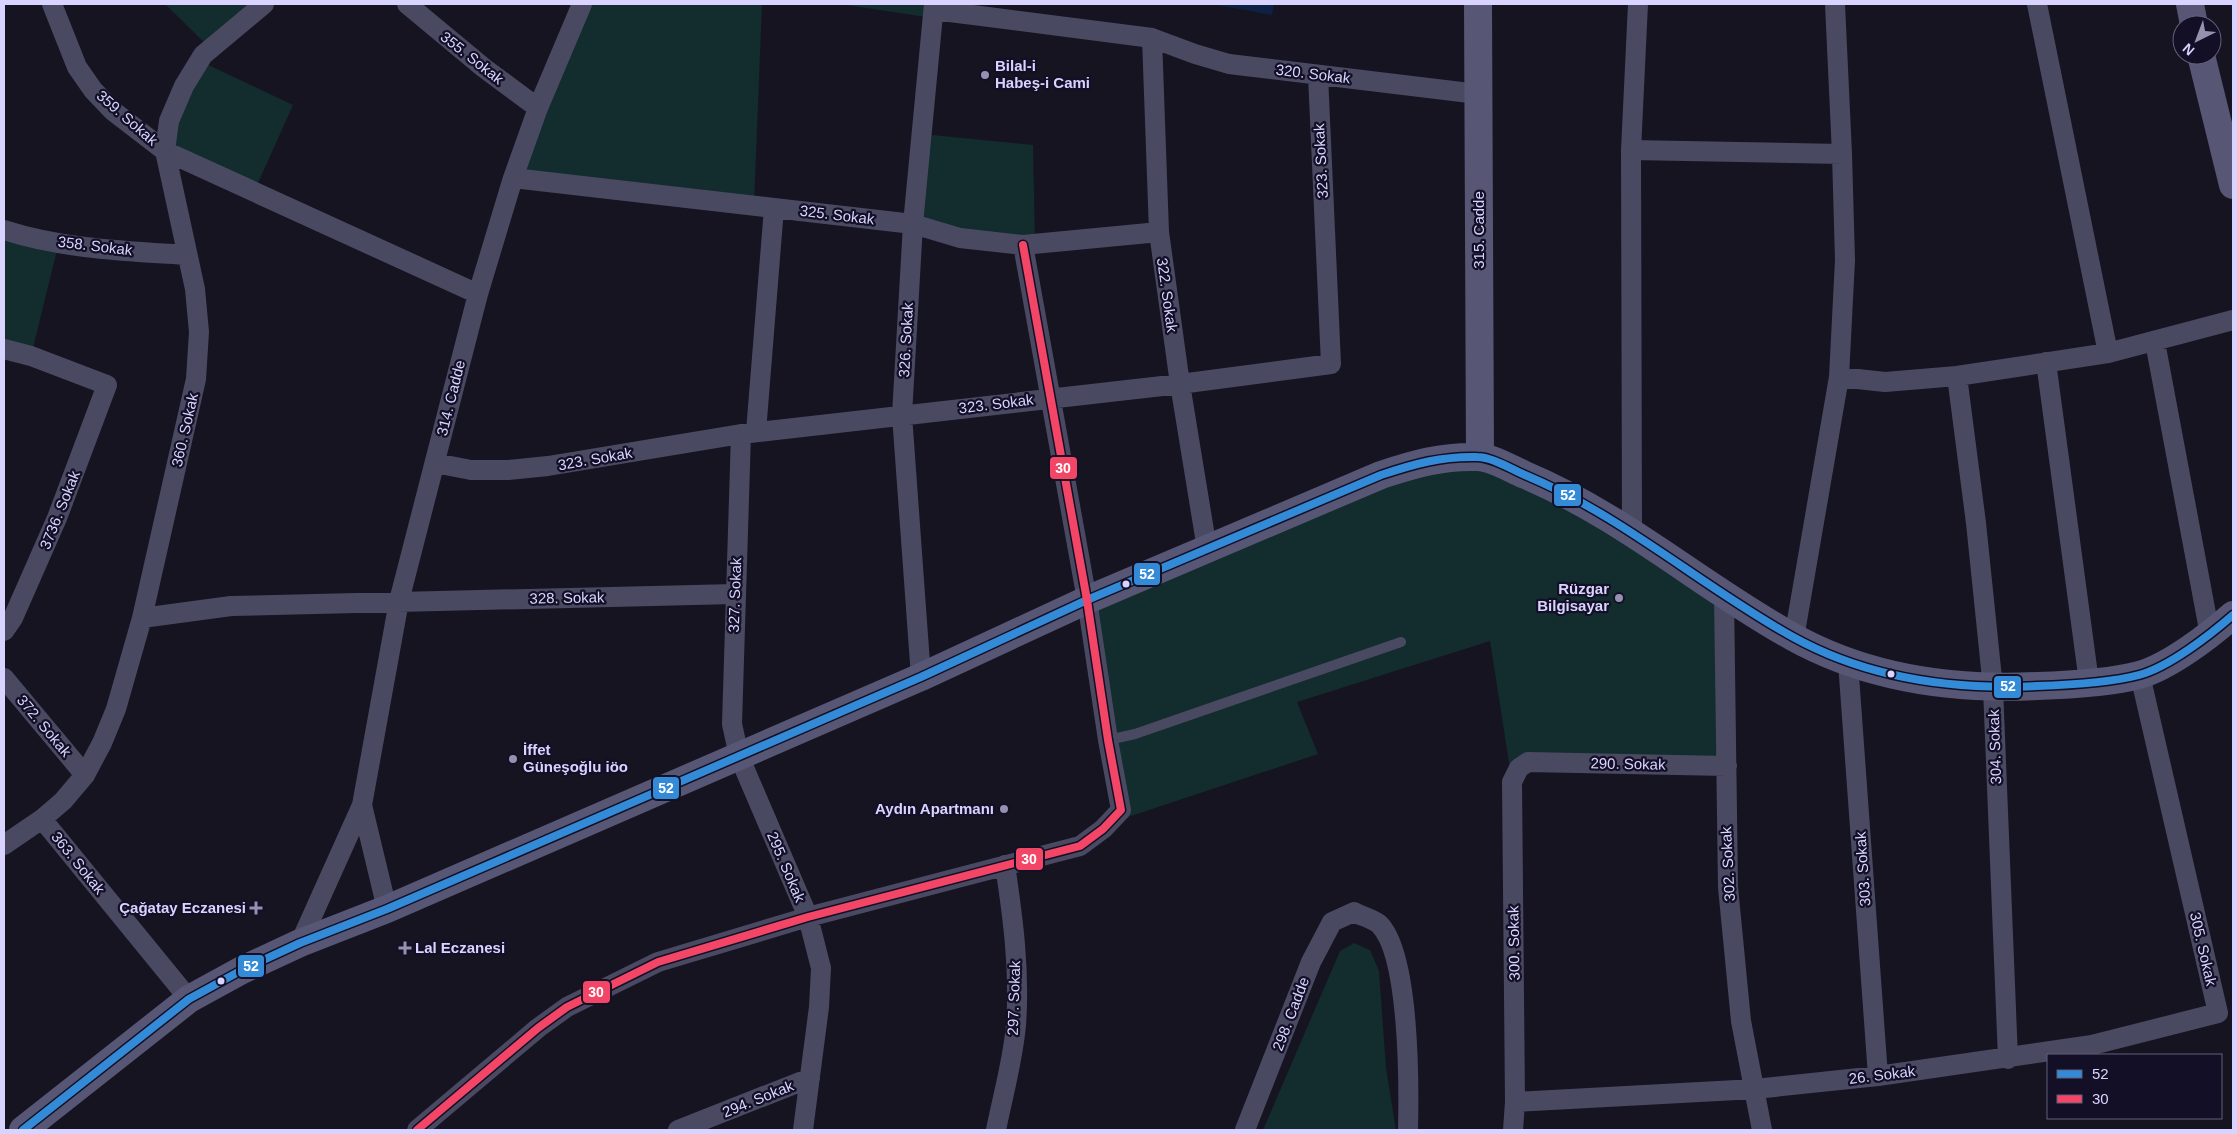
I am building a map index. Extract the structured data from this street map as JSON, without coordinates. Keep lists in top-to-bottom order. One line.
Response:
{"streets":{"street":["355. Sokak","320. Sokak","359. Sokak","323. Sokak","325. Sokak","315. Cadde","358. Sokak","322. Sokak","326. Sokak","314. Cadde","360. Sokak","3736. Sokak","327. Sokak","328. Sokak","372. Sokak","304. Sokak","290. Sokak","363. Sokak","302. Sokak","295. Sokak","303. Sokak","300. Sokak","305. Sokak","297. Sokak","298. Cadde","26. Sokak","294. Sokak"]},"crossings":[["355. Sokak","314. Cadde"],["320. Sokak","323. Sokak"],["320. Sokak","315. Cadde"],["320. Sokak","322. Sokak"],["320. Sokak","326. Sokak"],["359. Sokak","314. Cadde"],["359. Sokak","360. Sokak"],["323. Sokak","322. Sokak"],["323. Sokak","326. Sokak"],["323. Sokak","314. Cadde"],["323. Sokak","327. Sokak"],["325. Sokak","322. Sokak"],["325. Sokak","326. Sokak"],["325. Sokak","314. Cadde"],["325. Sokak","327. Sokak"],["358. Sokak","360. Sokak"],["314. Cadde","328. Sokak"],["360. Sokak","328. Sokak"],["360. Sokak","372. Sokak"],["360. Sokak","363. Sokak"],["327. Sokak","328. Sokak"],["327. Sokak","295. Sokak"],["304. Sokak","305. Sokak"],["304. Sokak","26. Sokak"],["290. Sokak","302. Sokak"],["290. Sokak","300. Sokak"],["302. Sokak","26. Sokak"],["295. Sokak","294. Sokak"],["303. Sokak","26. Sokak"],["300. Sokak","26. Sokak"],["305. Sokak","26. Sokak"]],"places":{"other":["Bilal-i Habeş-i Cami","Rüzgar Bilgisayar","İffet Güneşoğlu iöo","Aydın Apartmanı"],"health":["Çağatay Eczanesi","Lal Eczanesi"]},"lines":["transit line 30","transit line 52"],"legend":["52","30"],"north":"bottom left"}
